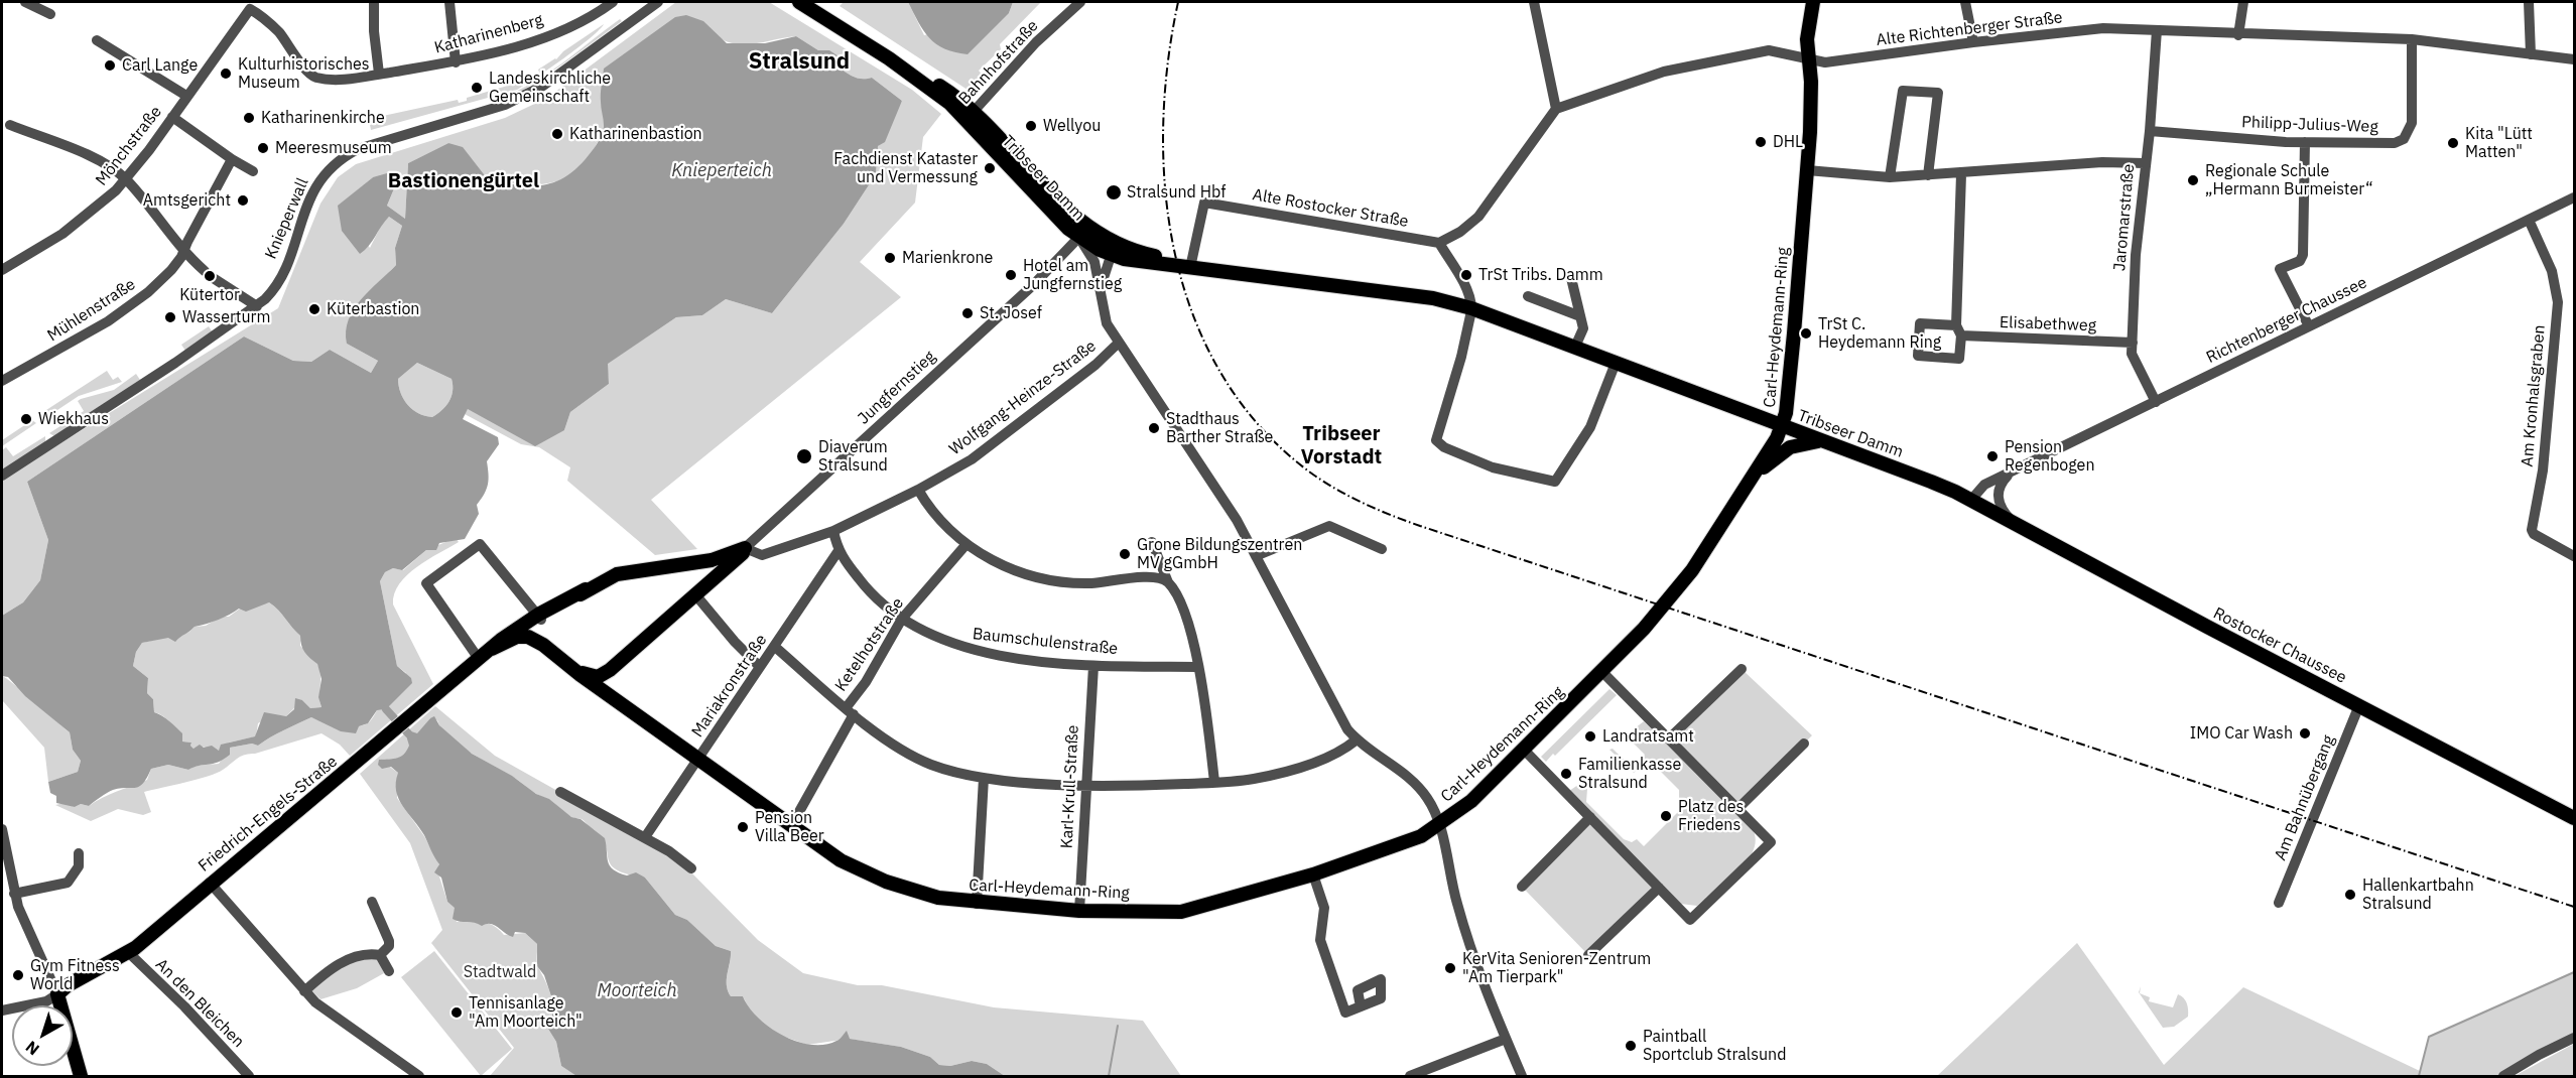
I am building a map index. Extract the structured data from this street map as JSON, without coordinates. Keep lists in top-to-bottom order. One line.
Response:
{"streets":{"main road":["Tribseer Damm","Carl-Heydemann-Ring","Jungfernstieg","Rostocker Chaussee","Friedrich-Engels-Straße"],"street":["Alte Richtenberger Straße","Katharinenberg","Bahnhofstraße","Philipp-Julius-Weg","Mönchstraße","Alte Rostocker Straße","Jaromarstraße","Knieperwall","Mühlenstraße","Richtenberger Chaussee","Elisabethweg","Am Kronhalsgraben","Wolfgang-Heinze-Straße","Baumschulenstraße","Ketelhotstraße","Mariakronstraße","Karl-Krull-Straße","Am Bahnübergang","An den Bleichen"]},"crossings":[["Alte Richtenberger Straße","Philipp-Julius-Weg"],["Alte Richtenberger Straße","Jaromarstraße"],["Alte Richtenberger Straße","Carl-Heydemann-Ring"],["Katharinenberg","Mönchstraße"],["Bahnhofstraße","Tribseer Damm"],["Philipp-Julius-Weg","Jaromarstraße"],["Tribseer Damm","Alte Rostocker Straße"],["Tribseer Damm","Richtenberger Chaussee"],["Tribseer Damm","Carl-Heydemann-Ring"],["Tribseer Damm","Jungfernstieg"],["Tribseer Damm","Rostocker Chaussee"],["Jaromarstraße","Richtenberger Chaussee"],["Jaromarstraße","Elisabethweg"],["Richtenberger Chaussee","Am Kronhalsgraben"],["Richtenberger Chaussee","Rostocker Chaussee"],["Carl-Heydemann-Ring","Jungfernstieg"],["Carl-Heydemann-Ring","Ketelhotstraße"],["Carl-Heydemann-Ring","Mariakronstraße"],["Carl-Heydemann-Ring","Karl-Krull-Straße"],["Carl-Heydemann-Ring","Friedrich-Engels-Straße"],["Jungfernstieg","Wolfgang-Heinze-Straße"],["Wolfgang-Heinze-Straße","Baumschulenstraße"],["Baumschulenstraße","Ketelhotstraße"],["Baumschulenstraße","Mariakronstraße"],["Baumschulenstraße","Karl-Krull-Straße"],["Rostocker Chaussee","Am Bahnübergang"],["Friedrich-Engels-Straße","An den Bleichen"]],"districts":["Stralsund","Bastionengürtel","Tribseer Vorstadt"],"water":["Knieperteich","Moorteich"],"parks":["Stadtwald"],"places":["Carl Lange","Kulturhistorisches Museum","Landeskirchliche Gemeinschaft","Katharinenkirche","Wellyou","Katharinenbastion","DHL","Kita \"Lütt Matten\"","Meeresmuseum","Fachdienst Kataster und Vermessung","Regionale Schule „Hermann Burmeister“","Stralsund Hbf","Amtsgericht","Marienkrone","Hotel am Jungfernstieg","TrSt Tribs. Damm","Kütertor","Küterbastion","St. Josef","Wasserturm","TrSt C. Heydemann Ring","Wiekhaus","Stadthaus Barther Straße","Diaverum Stralsund","Pension Regenbogen","Grone Bildungszentren MV gGmbH","IMO Car Wash","Landratsamt","Familienkasse Stralsund","Platz des Friedens","Pension Villa Beer","Hallenkartbahn Stralsund","KerVita Senioren-Zentrum \"Am Tierpark\"","Gym Fitness World","Tennisanlage \"Am Moorteich\"","Paintball Sportclub Stralsund"],"north":"bottom left"}
